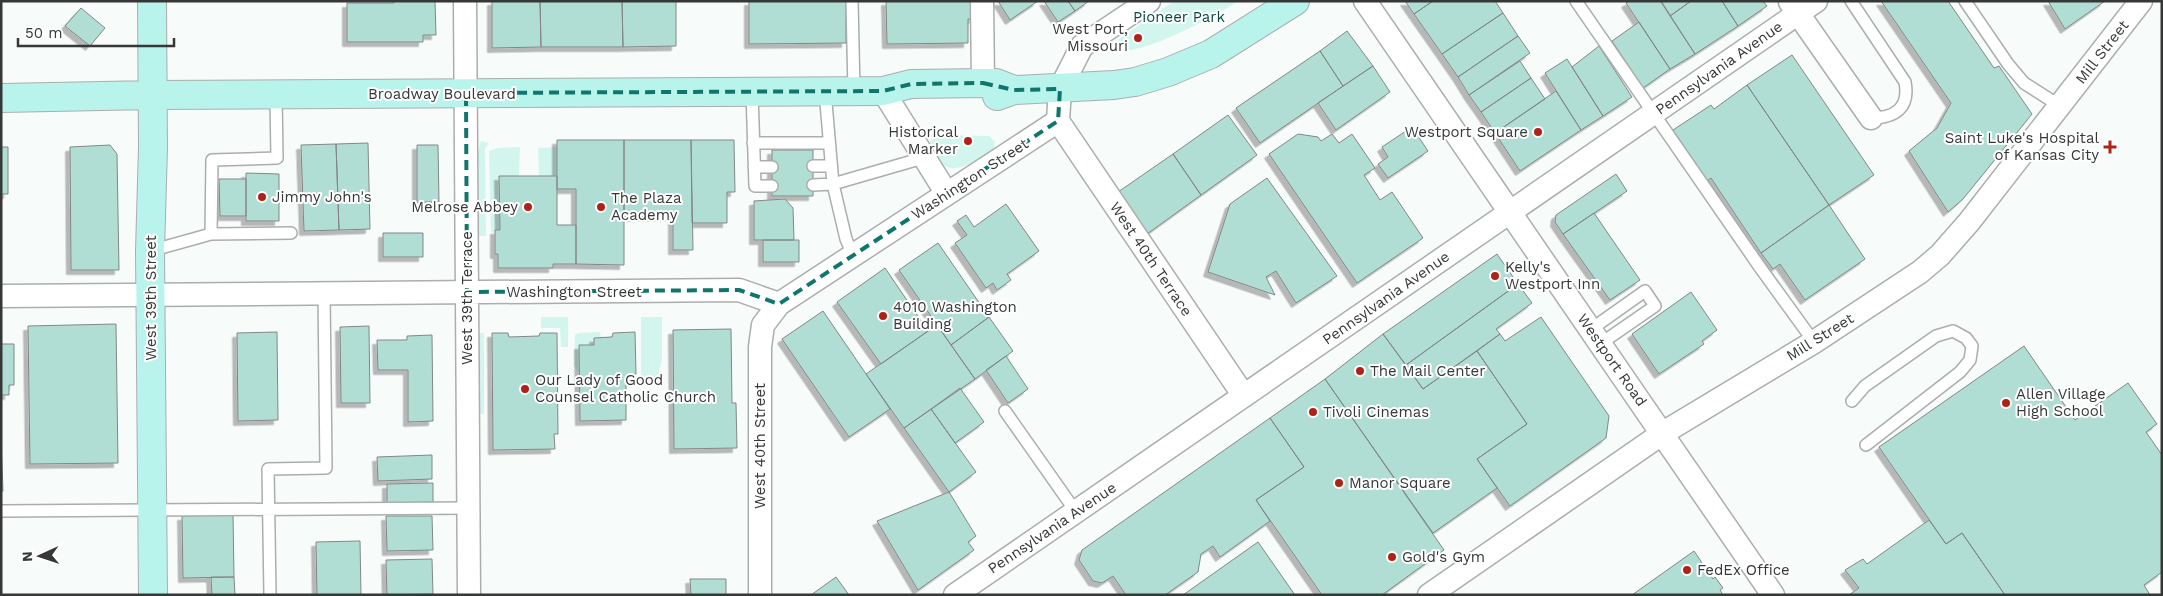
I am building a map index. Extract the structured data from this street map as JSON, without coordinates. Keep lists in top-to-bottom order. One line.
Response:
{"streets":{"main road":["Broadway Boulevard","West 39th Street"],"street":["Mill Street","Pennsylvania Avenue","Washington Street","West 40th Terrace","West 39th Terrace","Westport Road","West 40th Street"]},"crossings":[["Mill Street","Westport Road"],["Pennsylvania Avenue","West 40th Terrace"],["Pennsylvania Avenue","Westport Road"],["Broadway Boulevard","West 39th Street"],["Broadway Boulevard","West 39th Terrace"],["Washington Street","West 40th Terrace"],["Washington Street","West 39th Street"],["Washington Street","West 39th Terrace"],["Washington Street","West 40th Street"]],"parks":["Pioneer Park"],"places":{"other":["West Port, Missouri","Westport Square","Historical Marker","Jimmy John's","Melrose Abbey","The Plaza Academy","Kelly's Westport Inn","4010 Washington Building","The Mail Center","Our Lady of Good Counsel Catholic Church","Allen Village High School","Tivoli Cinemas","Manor Square","Gold's Gym","FedEx Office"],"health":["Saint Luke's Hospital of Kansas City"]},"scale_bar":"50 m","north":"left"}
